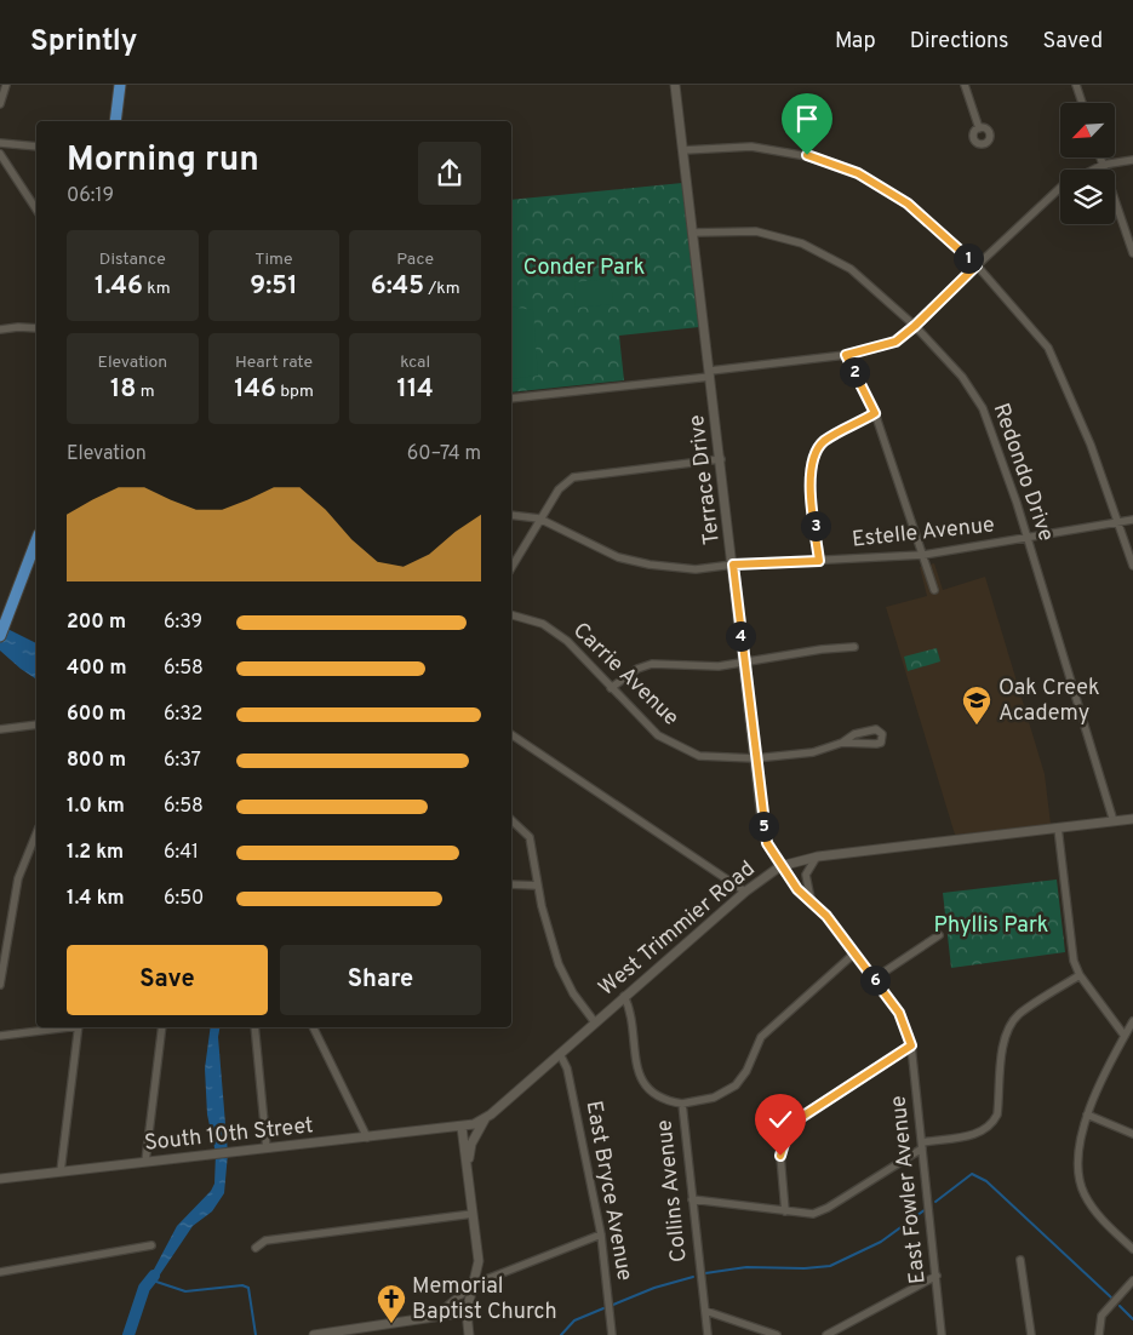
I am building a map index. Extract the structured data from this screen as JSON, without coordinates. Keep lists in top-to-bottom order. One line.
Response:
{"streets":{"street":["Redondo Drive","Terrace Drive","Estelle Avenue","Carrie Avenue","West Trimmier Road","South 10th Street","East Fowler Avenue","East Bryce Avenue","Collins Avenue"]},"crossings":[["Redondo Drive","Terrace Drive"],["Redondo Drive","Estelle Avenue"],["Redondo Drive","West Trimmier Road"],["Terrace Drive","Estelle Avenue"],["Terrace Drive","Carrie Avenue"],["Terrace Drive","West Trimmier Road"],["Terrace Drive","East Fowler Avenue"],["West Trimmier Road","South 10th Street"],["West Trimmier Road","East Fowler Avenue"],["West Trimmier Road","East Bryce Avenue"],["West Trimmier Road","Collins Avenue"]],"parks":["Conder Park","Phyllis Park"],"places":{"school or university":["Oak Creek Academy"],"church":["Memorial Baptist Church"]},"north":"bottom left","page":{"header":"Sprintly","nav":["Map","Directions","Saved"],"heading":["Morning run","06:19"],"stats":[["Distance","1.46 km"],["Time","9:51"],["Pace","6:45 /km"],["Elevation","18 m"],["Heart rate","146 bpm"],["kcal","114"]],"pins":["1","2","3","4","5","6"],"chart":["Elevation","60–74 m"],"list":[{"name":"200 m","note":"6:39"},{"name":"400 m","note":"6:58"},{"name":"600 m","note":"6:32"},{"name":"800 m","note":"6:37"},{"name":"1.0 km","note":"6:58"},{"name":"1.2 km","note":"6:41"},{"name":"1.4 km","note":"6:50"}],"buttons":["Save","Share"]}}
